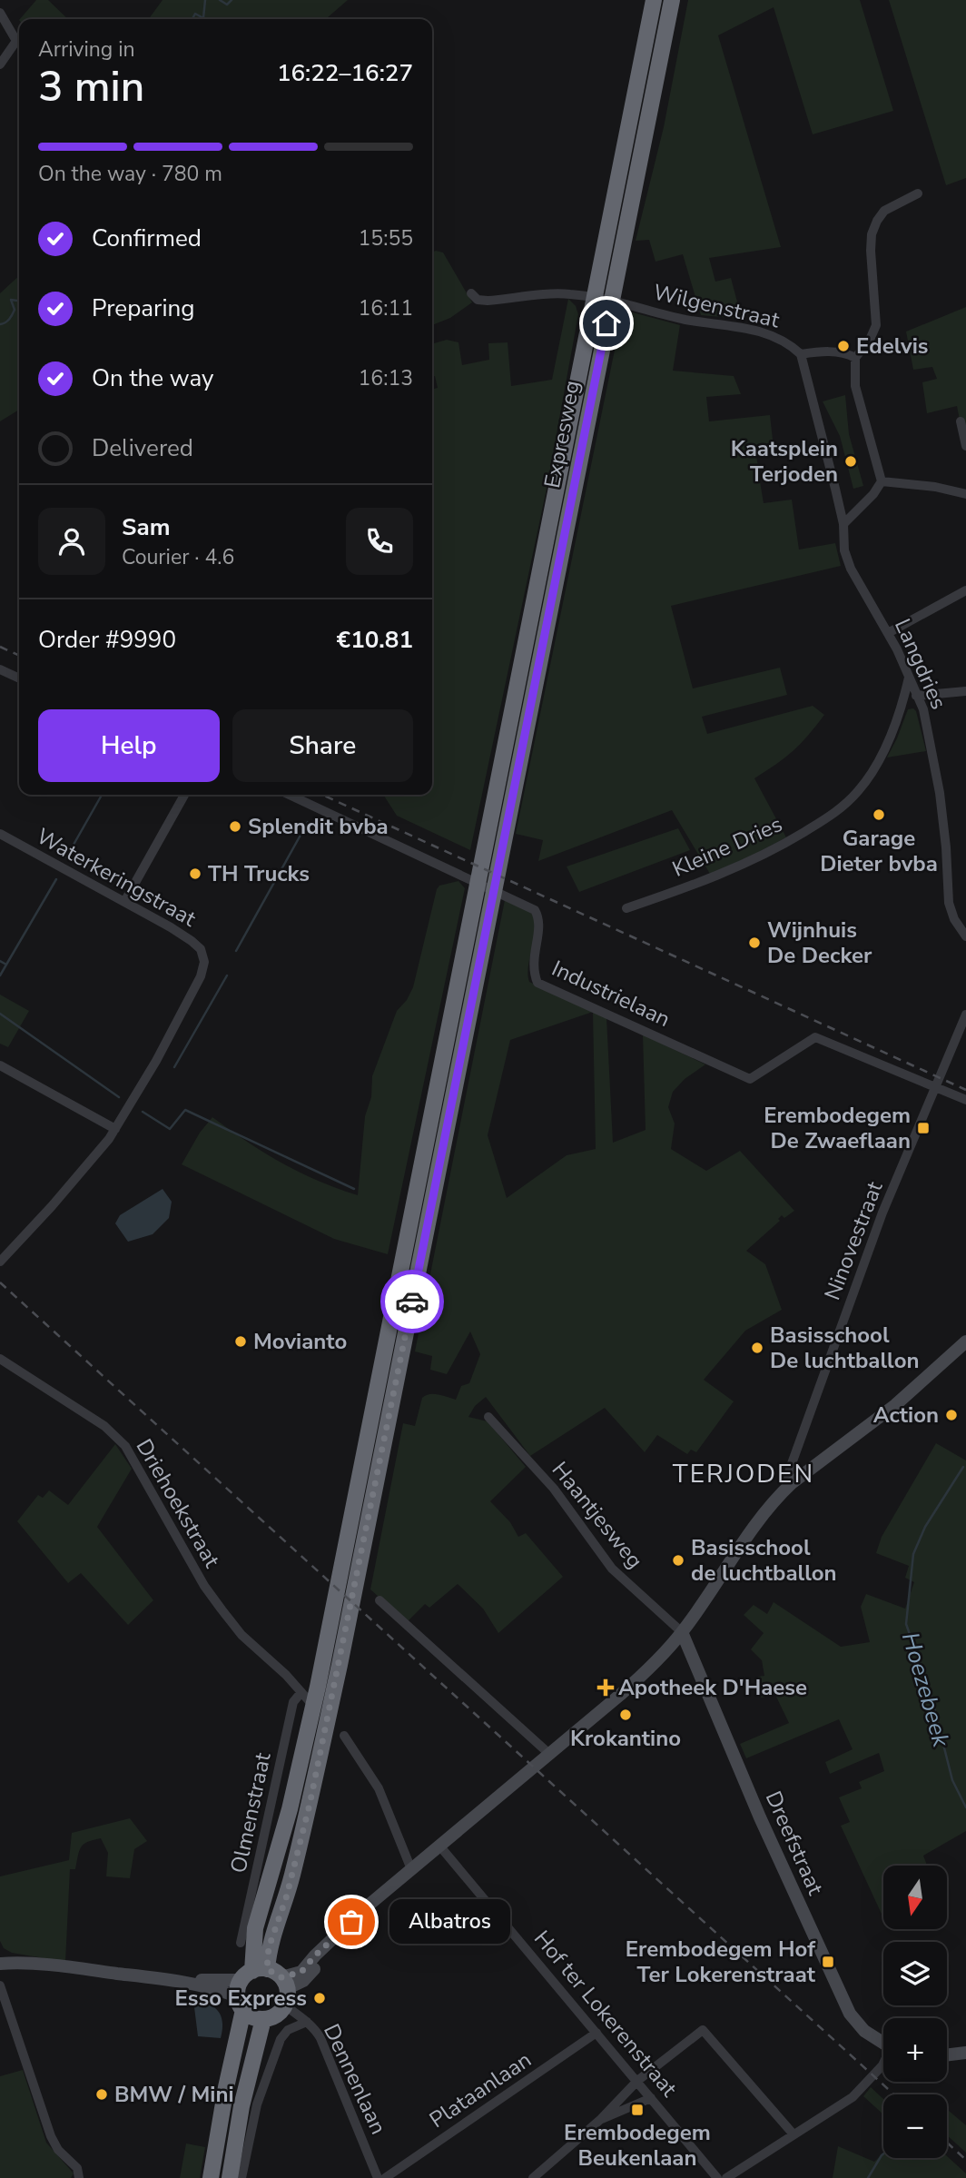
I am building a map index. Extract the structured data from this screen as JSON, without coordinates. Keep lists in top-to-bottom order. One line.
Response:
{"streets":{"highway":["Expresweg"],"main road":["Dreefstraat"],"street":["Wilgenstraat","Langdries","Kleine Dries","Waterkeringstraat","Industrielaan","Ninovestraat","Driehoekstraat","Haantjesweg","Olmenstraat","Hof ter Lokerenstraat","Dennenlaan","Plataanlaan"]},"crossings":[["Wilgenstraat","Expresweg"],["Wilgenstraat","Langdries"],["Expresweg","Driehoekstraat"],["Langdries","Kleine Dries"],["Industrielaan","Ninovestraat"],["Driehoekstraat","Olmenstraat"],["Haantjesweg","Dreefstraat"],["Hof ter Lokerenstraat","Plataanlaan"]],"districts":["TERJODEN"],"water":["Hoezebeek"],"places":{"other":["Edelvis","Kaatsplein Terjoden","Garage Dieter bvba","Splendit bvba","TH Trucks","Wijnhuis De Decker","Movianto","Basisschool De luchtballon","Action","Basisschool de luchtballon","Krokantino","Albatros","Esso Express","BMW / Mini"],"transit":["Erembodegem De Zwaeflaan","Erembodegem Hof Ter Lokerenstraat","Erembodegem Beukenlaan"],"health":["Apotheek D'Haese"]},"north":"bottom","page":{"heading":["3 min","Arriving in","16:22–16:27"],"panel":["Sam","Courier · 4.6","Order #9990","€10.81"],"bar":"On the way · 780 m","list":[["Confirmed","15:55"],["Preparing","16:11"],["On the way","16:13"],"Delivered"],"buttons":["Help","Share"],"map_buttons":["+","−"],"bubble":"Albatros"}}
